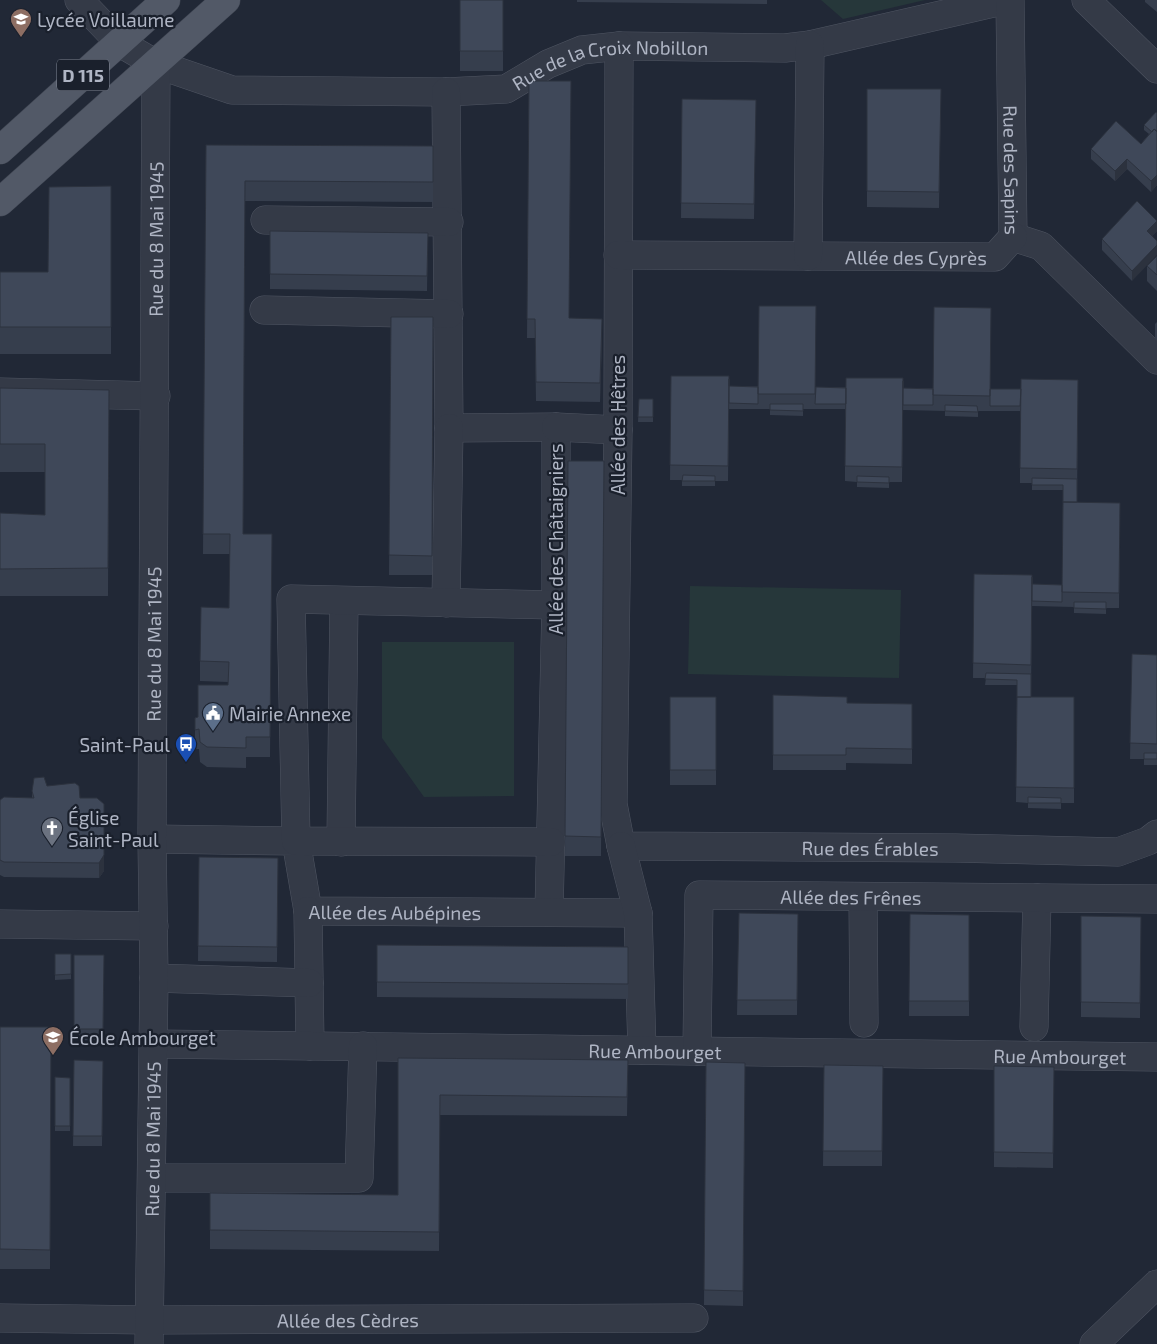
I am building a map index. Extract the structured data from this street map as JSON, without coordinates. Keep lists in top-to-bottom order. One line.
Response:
{"streets":{"main road":["D 115"],"street":["Rue de la Croix Nobillon","Rue des Sapins","Rue du 8 Mai 1945","Allée des Cyprès","Allée des Hêtres","Allée des Châtaigniers","Rue des Érables","Allée des Frênes","Allée des Aubépines","Rue Ambourget","Allée des Cèdres"]},"crossings":[["Rue de la Croix Nobillon","D 115"],["Rue de la Croix Nobillon","Rue des Sapins"],["Rue de la Croix Nobillon","Rue du 8 Mai 1945"],["Rue de la Croix Nobillon","Allée des Hêtres"],["D 115","Rue du 8 Mai 1945"],["Rue des Sapins","Allée des Cyprès"],["Rue du 8 Mai 1945","Rue Ambourget"],["Rue du 8 Mai 1945","Allée des Cèdres"],["Allée des Cyprès","Allée des Hêtres"],["Allée des Hêtres","Rue des Érables"],["Allée des Châtaigniers","Allée des Aubépines"],["Allée des Frênes","Rue Ambourget"]],"places":{"school or university":["Lycée Voillaume","École Ambourget"],"public building":["Mairie Annexe"],"bus stop":["Saint-Paul"],"church":["Église Saint-Paul"]}}
